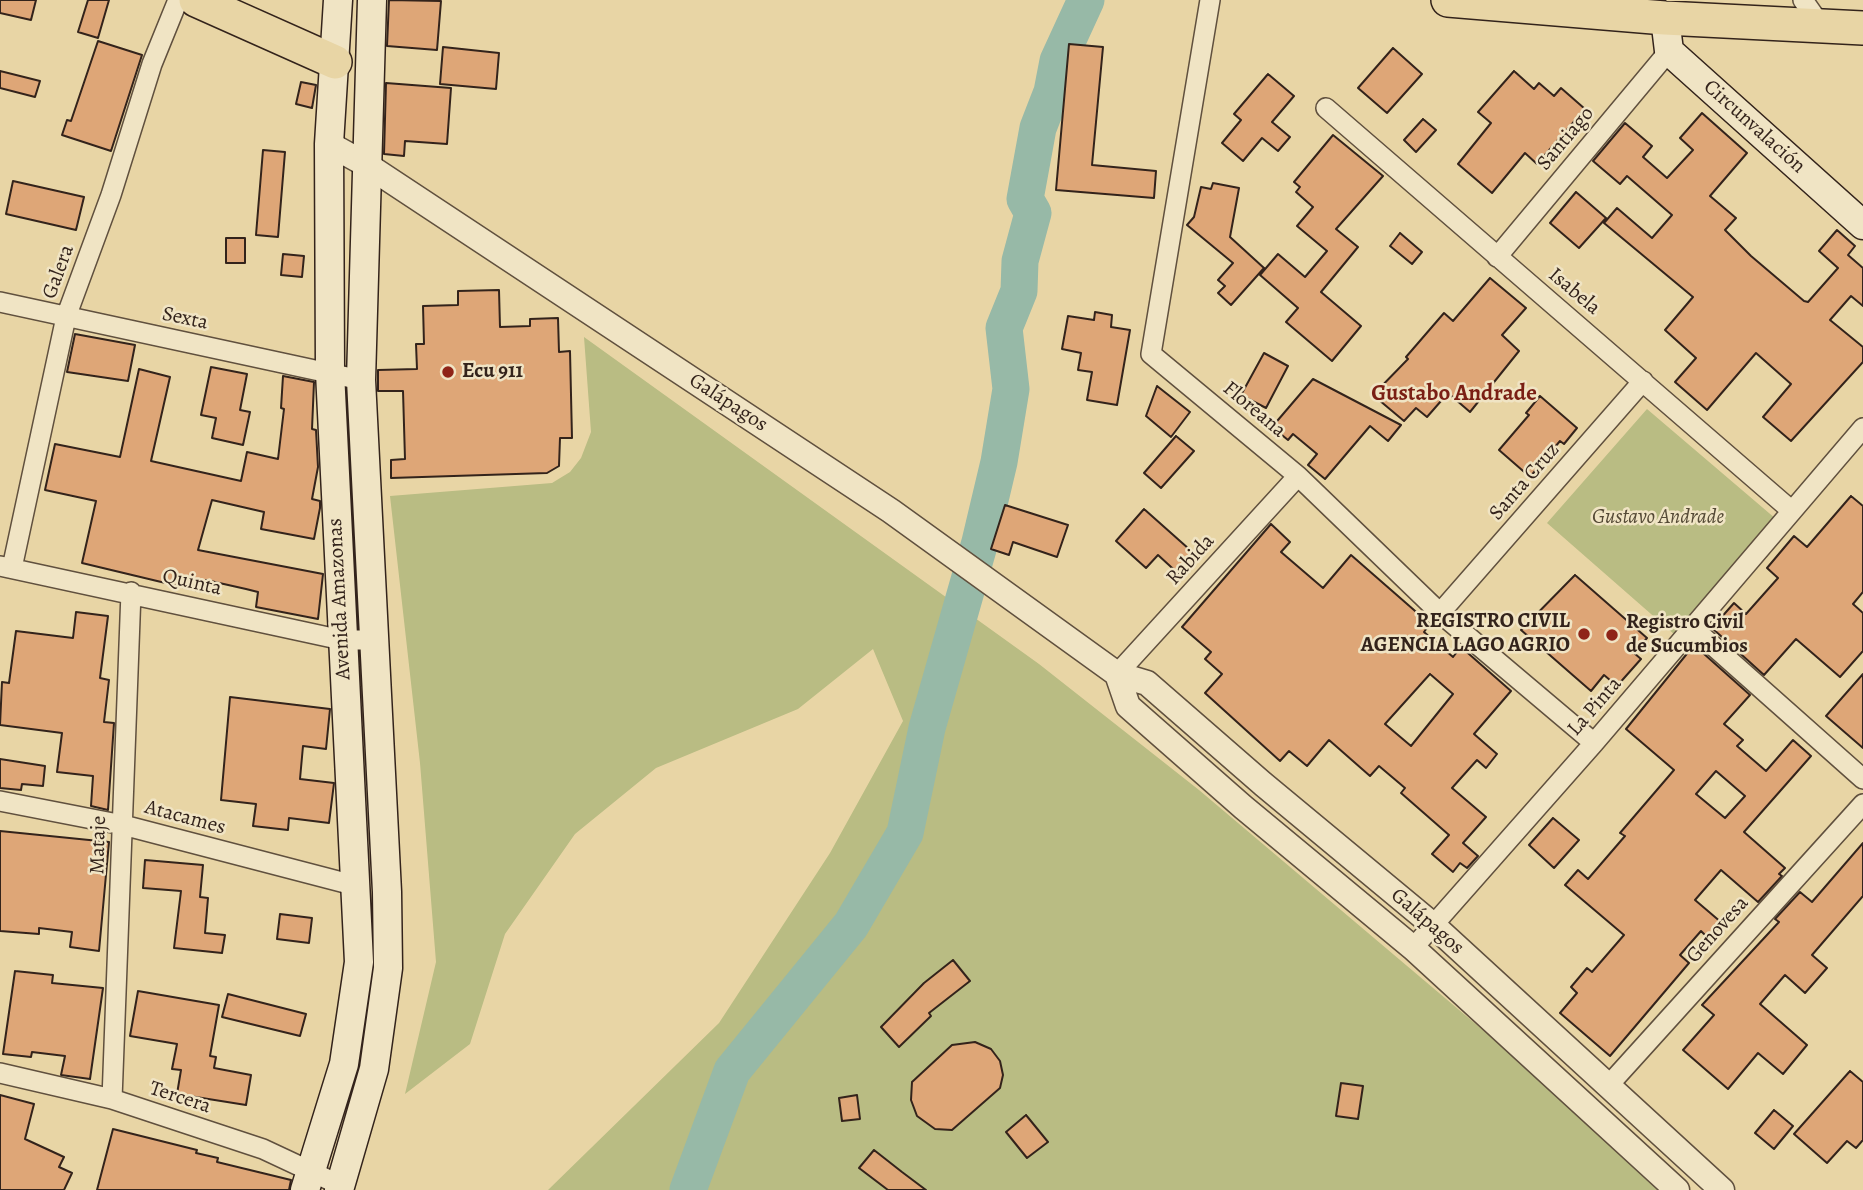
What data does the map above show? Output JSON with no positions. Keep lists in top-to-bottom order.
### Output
{
  "streets": {
    "main road": ["Circunvalación", "Avenida Amazonas"],
    "street": [
      "Santiago",
      "Galera",
      "Isabela",
      "Sexta",
      "Galápagos",
      "Floreana",
      "Santa Cruz",
      "Rabida",
      "Quinta",
      "La Pinta",
      "Atacames",
      "Mataje",
      "Genovesa",
      "Tercera"
    ]
  },
  "crossings": [
    ["Circunvalación", "Santiago"],
    ["Santiago", "Isabela"],
    ["Galera", "Sexta"],
    ["Galera", "Quinta"],
    ["Isabela", "Santa Cruz"],
    ["Isabela", "La Pinta"],
    ["Sexta", "Avenida Amazonas"],
    ["Galápagos", "Rabida"],
    ["Galápagos", "Avenida Amazonas"],
    ["Galápagos", "La Pinta"],
    ["Galápagos", "Genovesa"],
    ["Floreana", "Santa Cruz"],
    ["Floreana", "Rabida"],
    ["Floreana", "La Pinta"],
    ["Quinta", "Avenida Amazonas"],
    ["Quinta", "Mataje"],
    ["Avenida Amazonas", "Atacames"],
    ["Avenida Amazonas", "Tercera"],
    ["Atacames", "Mataje"],
    ["Mataje", "Tercera"]
  ],
  "districts": ["Gustabo Andrade"],
  "parks": ["Gustavo Andrade"],
  "places": ["Ecu 911", "REGISTRO CIVIL AGENCIA LAGO AGRIO", "Registro Civil de Sucumbios"]
}
